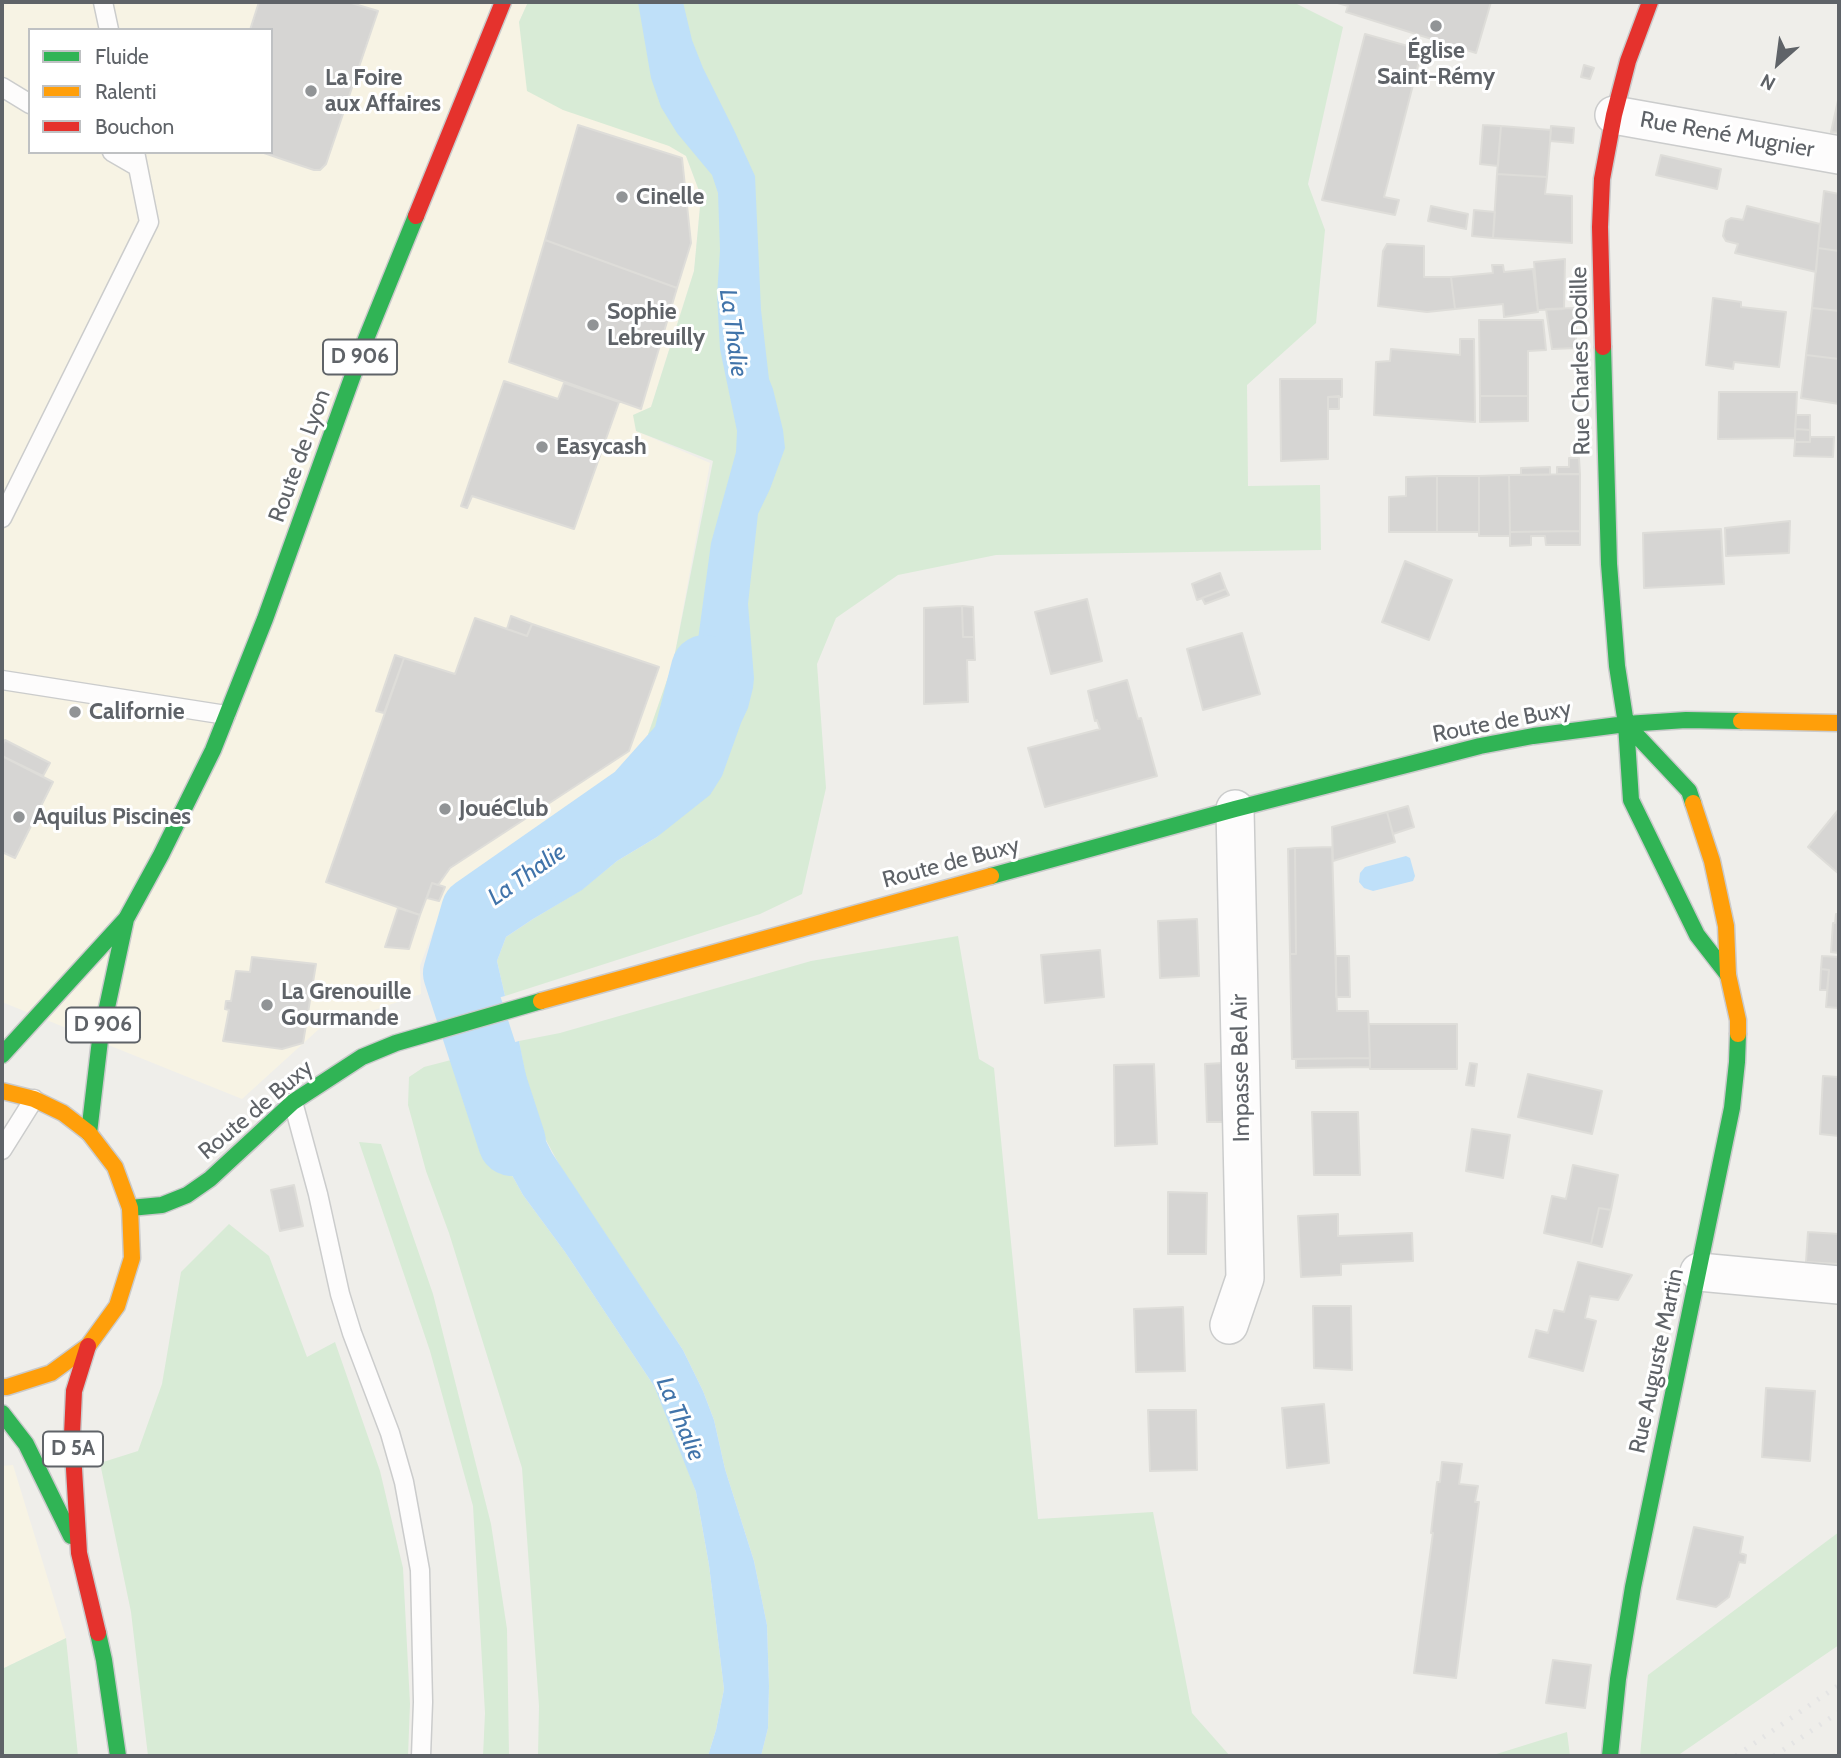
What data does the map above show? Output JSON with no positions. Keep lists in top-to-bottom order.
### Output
{
  "streets": {
    "main road": [
      "D 906",
      "Rue Charles Dodille",
      "Route de Lyon",
      "Route de Buxy",
      "Rue Auguste Martin",
      "D 5A"
    ],
    "street": ["Rue René Mugnier", "Impasse Bel Air"]
  },
  "crossings": [
    ["Rue René Mugnier", "Rue Charles Dodille"],
    ["Rue Charles Dodille", "Route de Buxy"],
    ["Rue Charles Dodille", "Rue Auguste Martin"],
    ["Route de Buxy", "Impasse Bel Air"],
    ["Route de Buxy", "Rue Auguste Martin"]
  ],
  "water": ["La Thalie"],
  "places": [
    "Église Saint-Rémy",
    "La Foire aux Affaires",
    "Cinelle",
    "Sophie Lebreuilly",
    "Easycash",
    "Californie",
    "JouéClub",
    "Aquilus Piscines",
    "La Grenouille Gourmande"
  ],
  "legend": ["Fluide", "Ralenti", "Bouchon"],
  "north": "bottom left"
}
